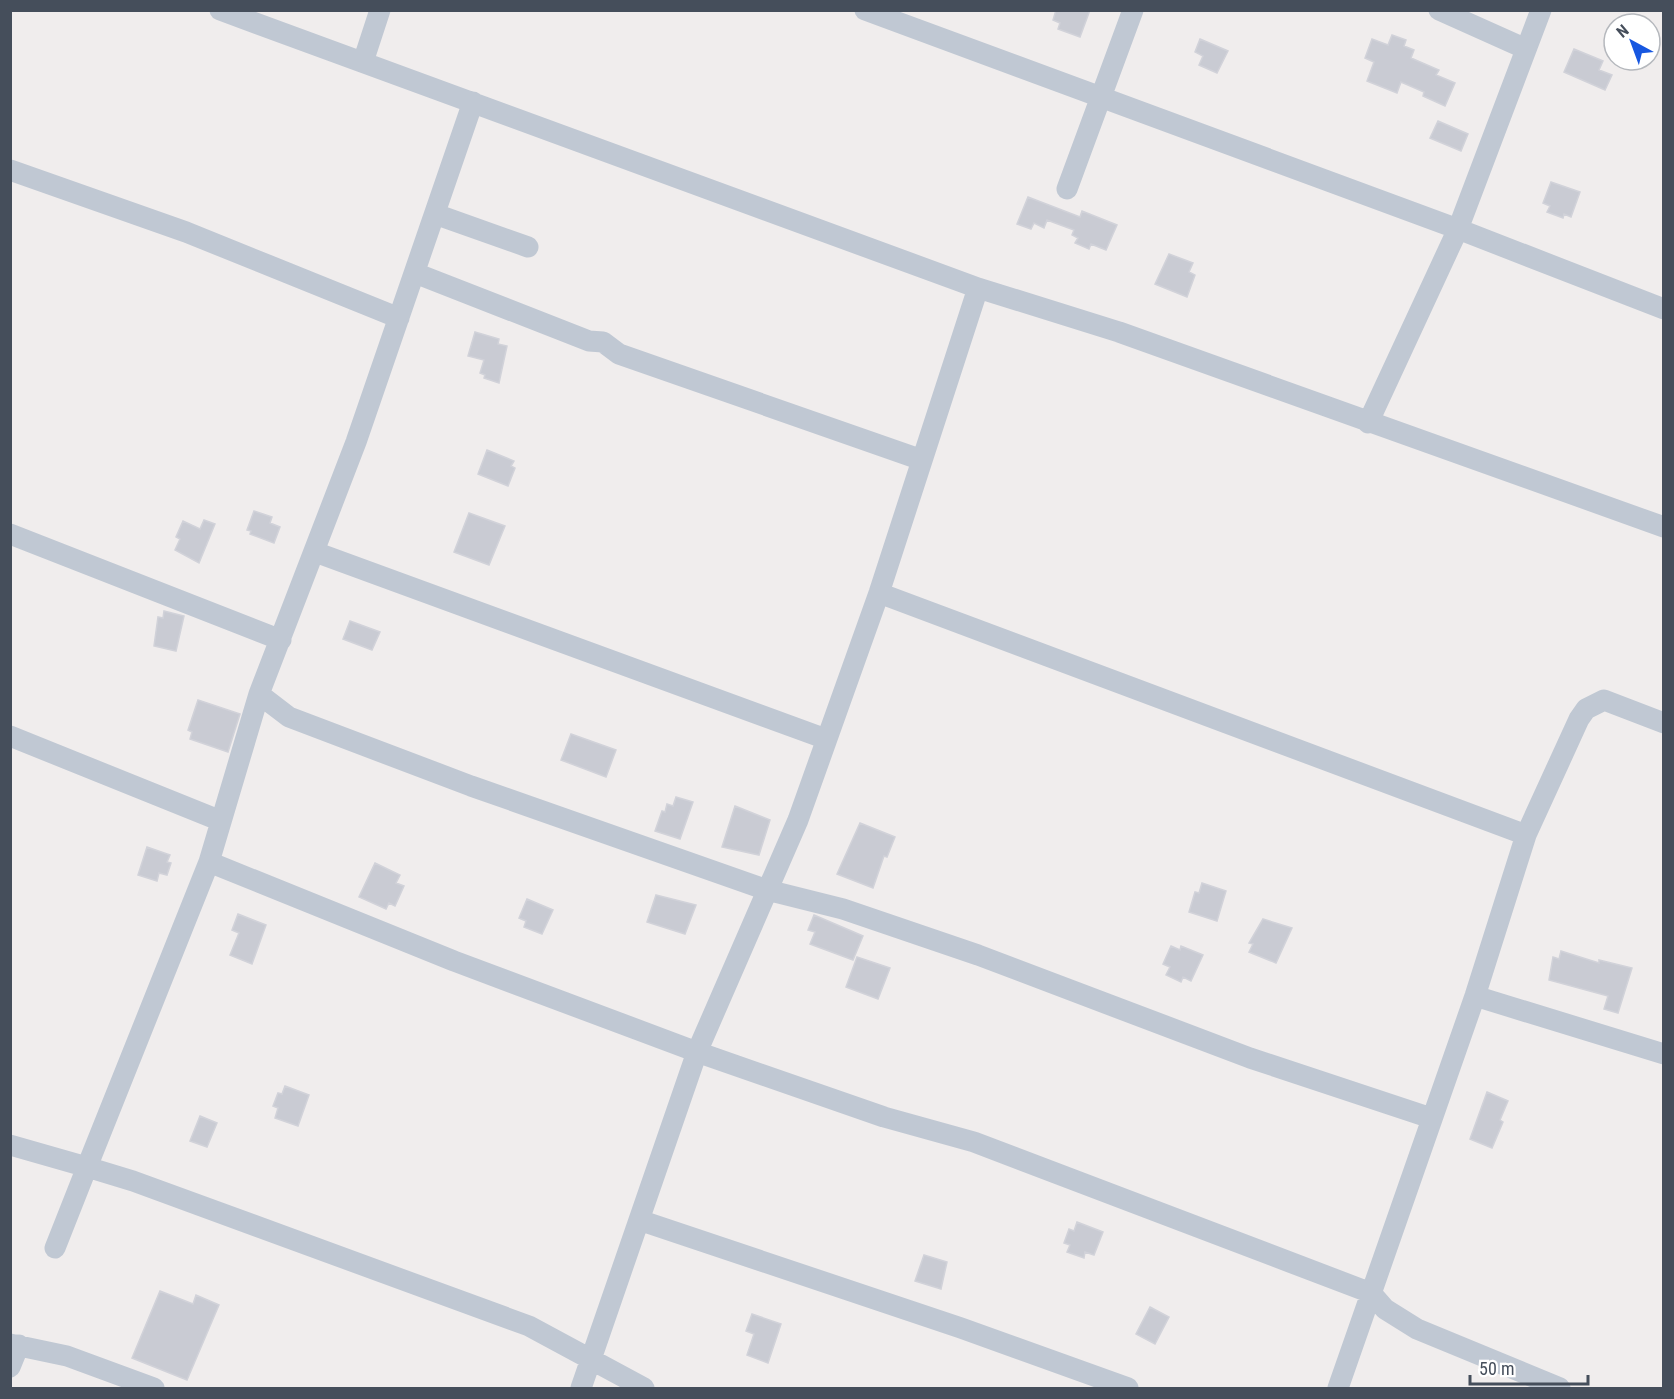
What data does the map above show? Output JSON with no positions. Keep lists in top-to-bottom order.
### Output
{
  "scale_bar": "50 m",
  "north": "top left"
}
